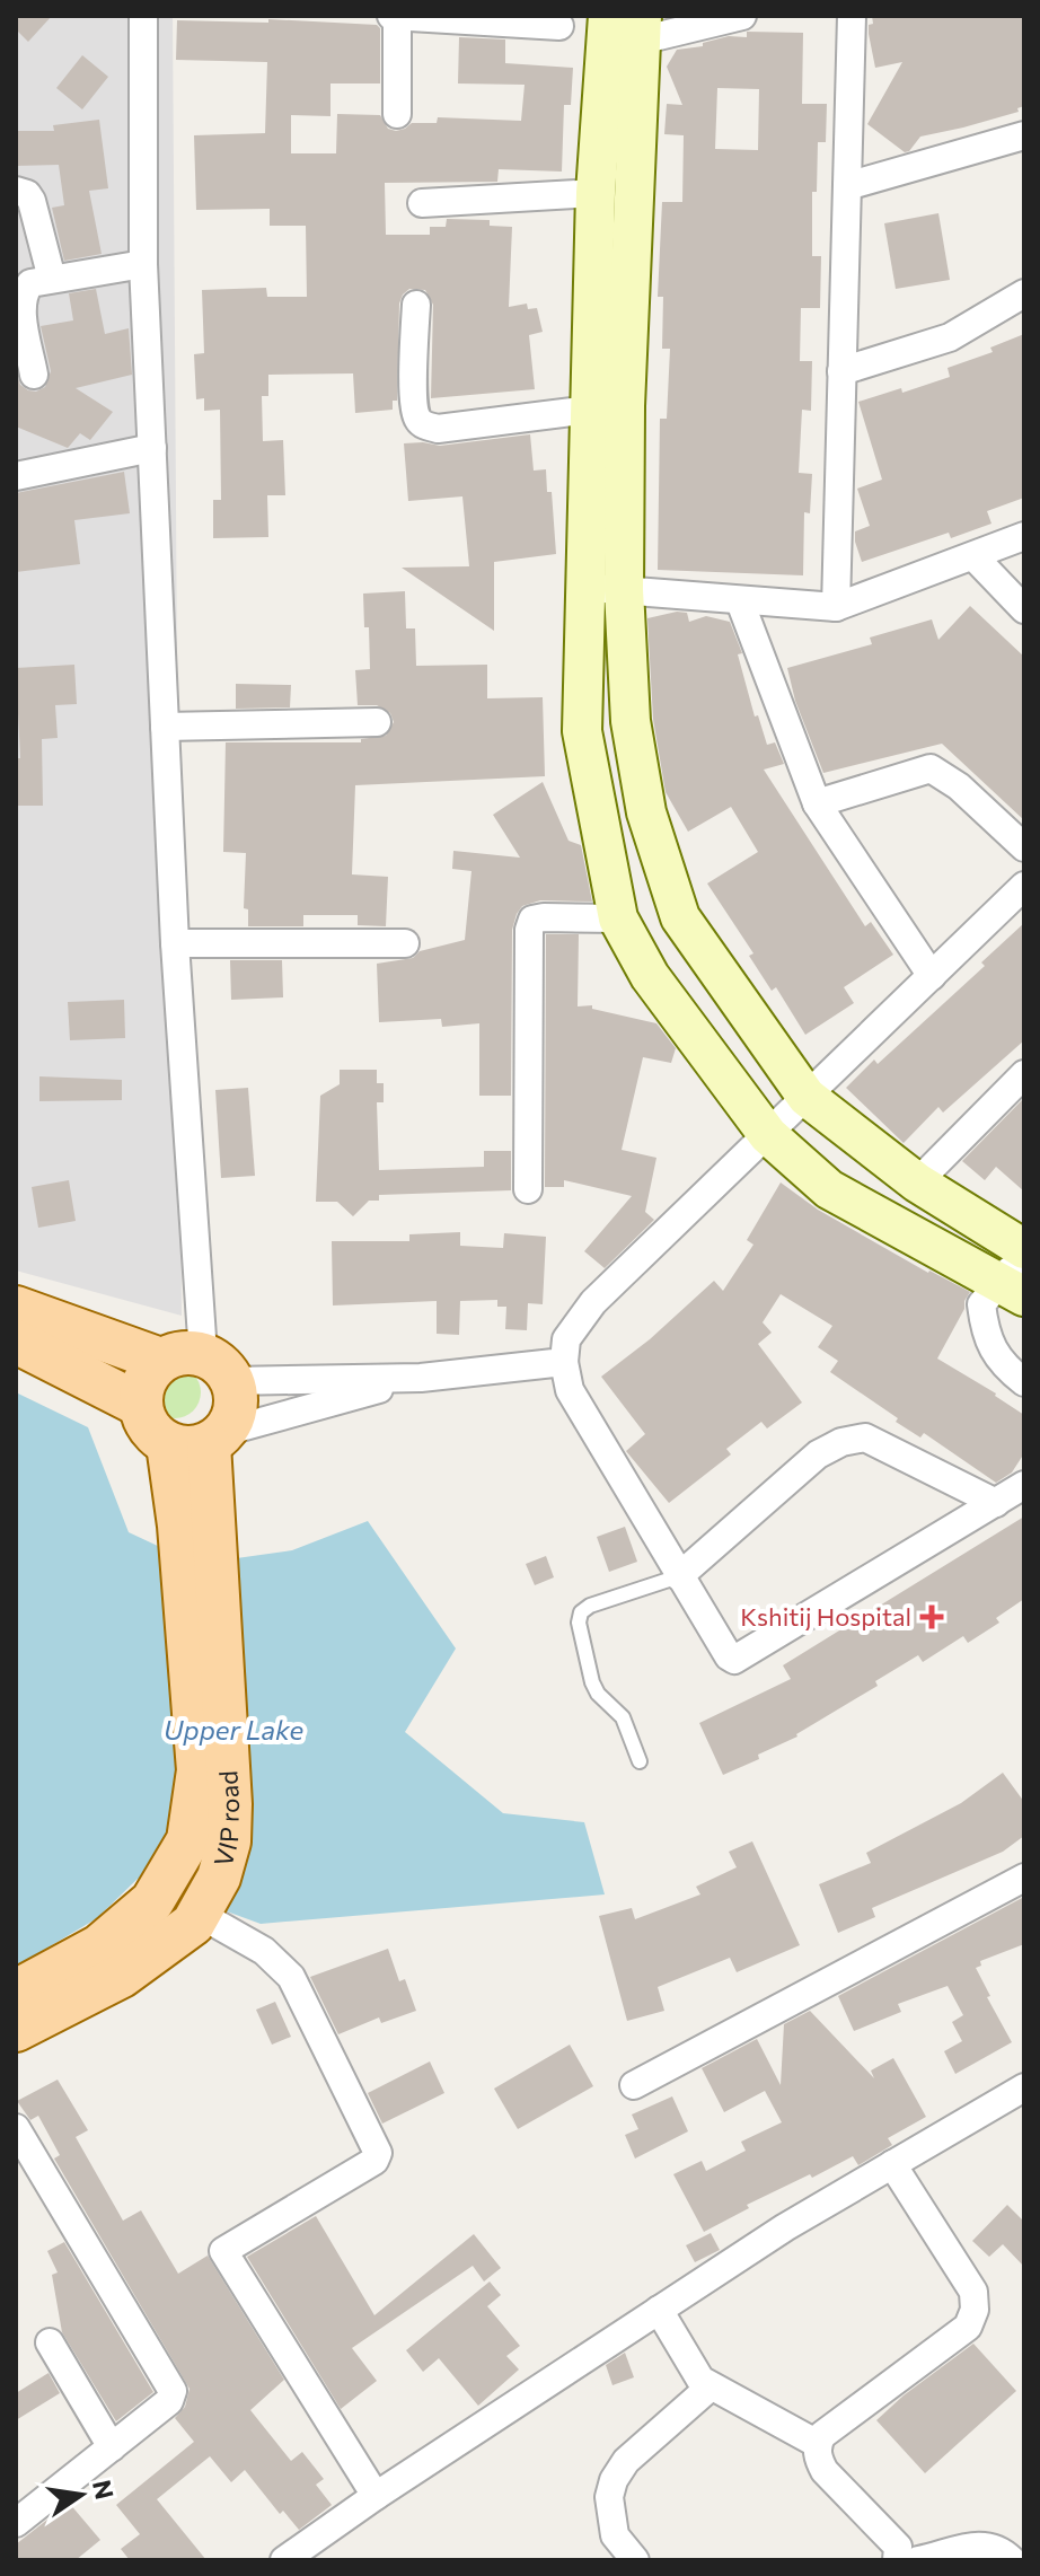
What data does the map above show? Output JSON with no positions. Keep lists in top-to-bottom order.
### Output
{
  "streets": {
    "main road": ["VIP road"]
  },
  "water": ["Upper Lake"],
  "places": {
    "health": ["Kshitij Hospital"]
  },
  "north": "right"
}
